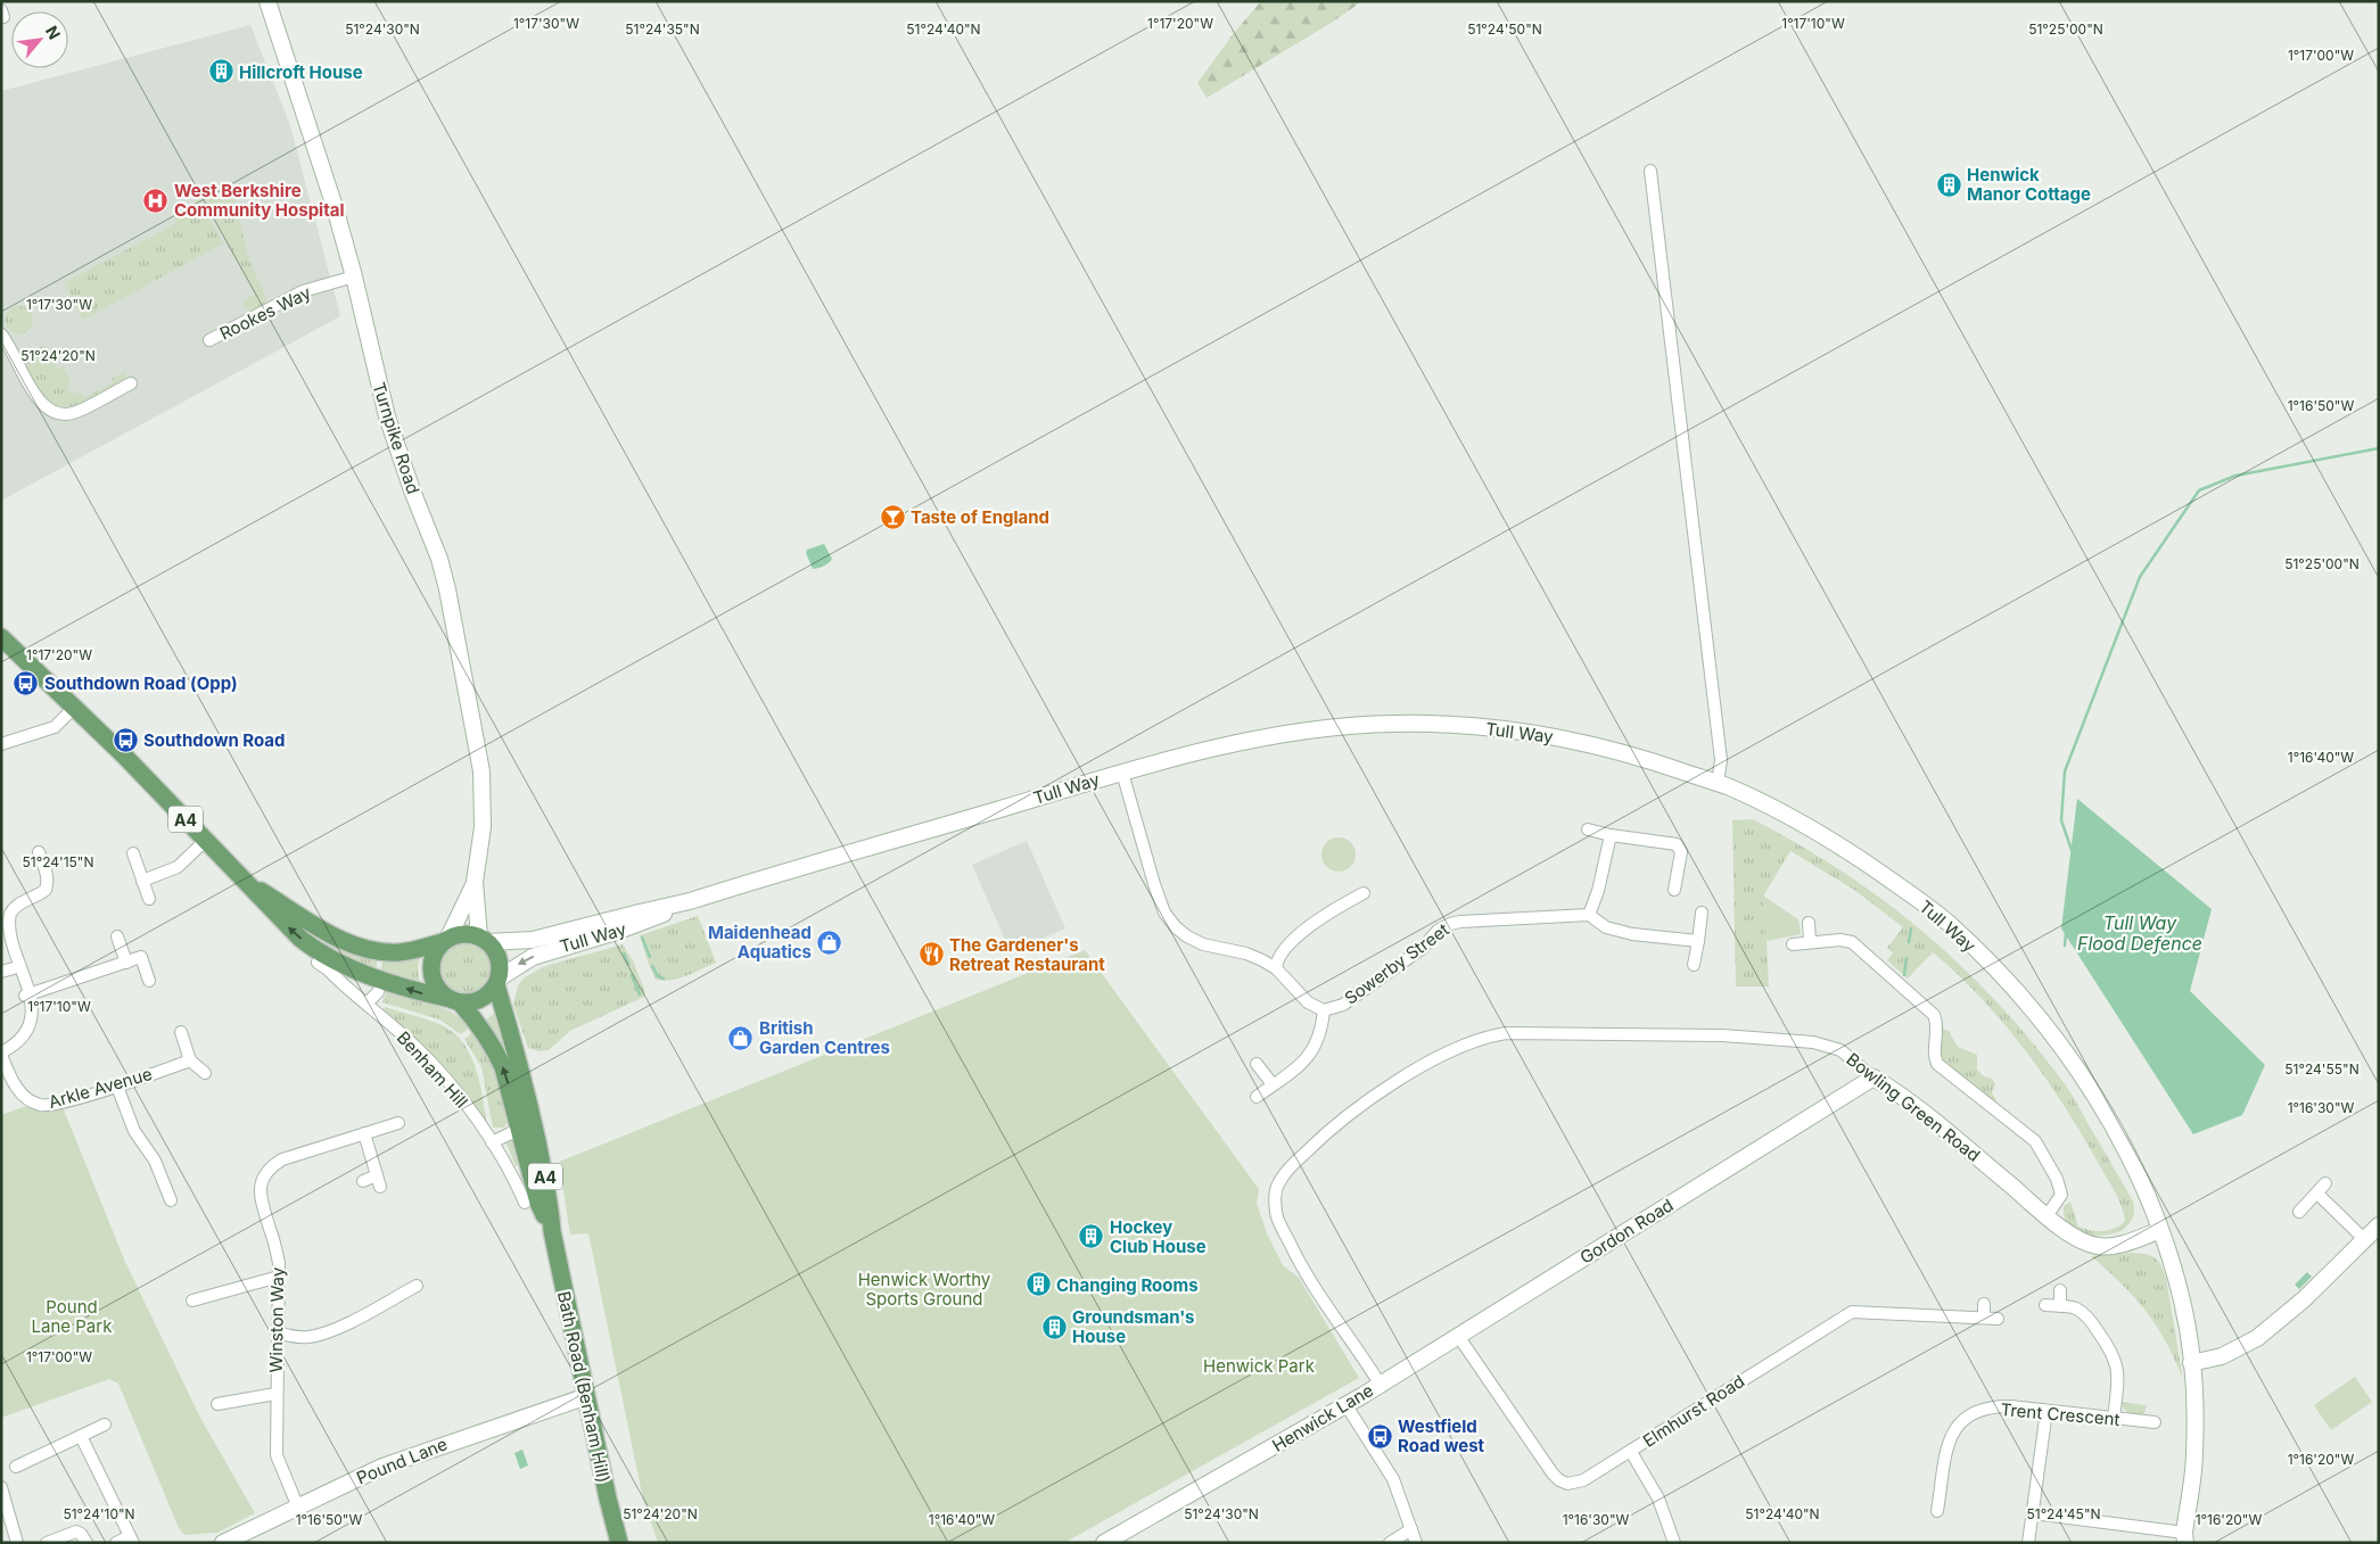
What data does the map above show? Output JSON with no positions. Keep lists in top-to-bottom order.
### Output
{
  "streets": {
    "main road": ["A4", "Bath Road (Benham Hill)"],
    "street": [
      "Rookes Way",
      "Turnpike Road",
      "Tull Way",
      "Sowerby Street",
      "Benham Hill",
      "Arkle Avenue",
      "Bowling Green Road",
      "Gordon Road",
      "Winston Way",
      "Elmhurst Road",
      "Trent Crescent",
      "Henwick Lane",
      "Pound Lane"
    ]
  },
  "crossings": [
    ["Rookes Way", "Turnpike Road"],
    ["Turnpike Road", "Tull Way"],
    ["Turnpike Road", "A4"],
    ["Turnpike Road", "Bath Road (Benham Hill)"],
    ["Tull Way", "A4"],
    ["Tull Way", "Sowerby Street"],
    ["Tull Way", "Bowling Green Road"],
    ["Tull Way", "Bath Road (Benham Hill)"],
    ["A4", "Bath Road (Benham Hill)"],
    ["Bowling Green Road", "Gordon Road"],
    ["Bowling Green Road", "Henwick Lane"],
    ["Gordon Road", "Elmhurst Road"],
    ["Gordon Road", "Henwick Lane"],
    ["Winston Way", "Pound Lane"],
    ["Bath Road (Benham Hill)", "Pound Lane"]
  ],
  "water": ["Tull Way Flood Defence"],
  "parks": ["Henwick Worthy Sports Ground", "Pound Lane Park", "Henwick Park"],
  "places": {
    "building": [
      "Hillcroft House",
      "Henwick Manor Cottage",
      "Hockey Club House",
      "Changing Rooms",
      "Groundsman's House"
    ],
    "hospital": ["West Berkshire Community Hospital"],
    "bar": ["Taste of England"],
    "bus stop": ["Southdown Road (Opp)", "Southdown Road", "Westfield Road west"],
    "shop": ["Maidenhead Aquatics", "British Garden Centres"],
    "restaurant": ["The Gardener's Retreat Restaurant"]
  },
  "north": "top right",
  "coordinates": [
    "1°17'30\"W",
    "1°17'20\"W",
    "1°17'10\"W",
    "51°24'30\"N",
    "51°24'35\"N",
    "51°24'40\"N",
    "51°24'50\"N",
    "51°25'00\"N",
    "1°17'00\"W",
    "51°24'20\"N",
    "1°16'50\"W",
    "1°16'40\"W",
    "51°24'15\"N",
    "51°24'55\"N",
    "1°16'30\"W",
    "1°16'20\"W",
    "51°24'10\"N",
    "51°24'45\"N"
  ]
}
